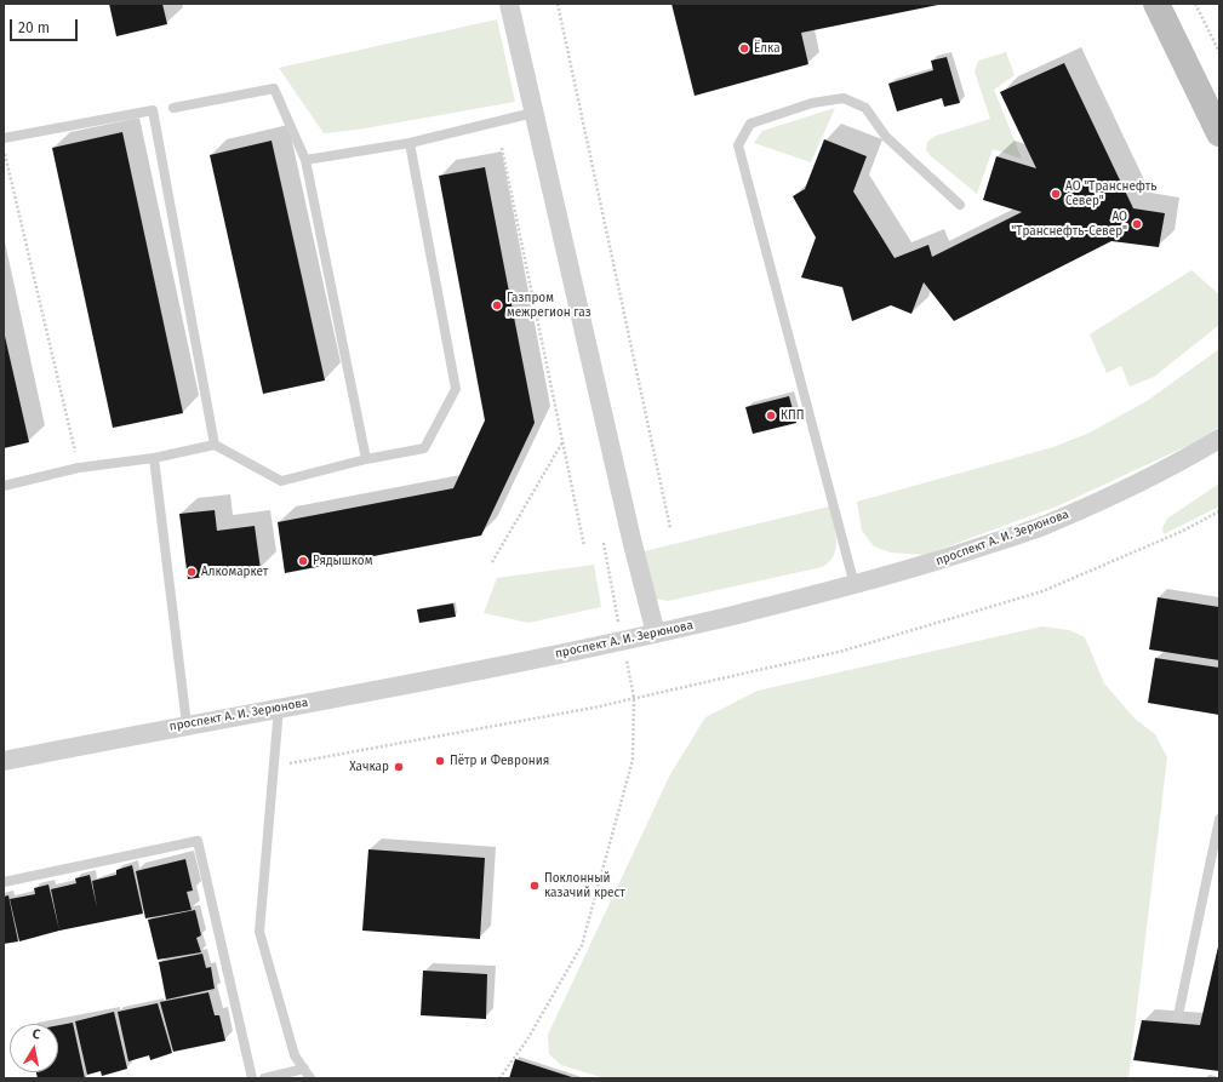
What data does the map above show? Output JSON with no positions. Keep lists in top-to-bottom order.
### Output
{
  "streets": {
    "street": ["проспект А. И. Зерюнова"]
  },
  "places": [
    "Ёлка",
    "АО \"Транснефть Север\"",
    "АО \"Транснефть-Север\"",
    "Газпром межрегион газ",
    "КПП",
    "Рядышком",
    "Алкомаркет",
    "Пётр и Феврония",
    "Хачкар",
    "Поклонный казачий крест"
  ],
  "scale_bar": "20 m",
  "north": "top"
}
